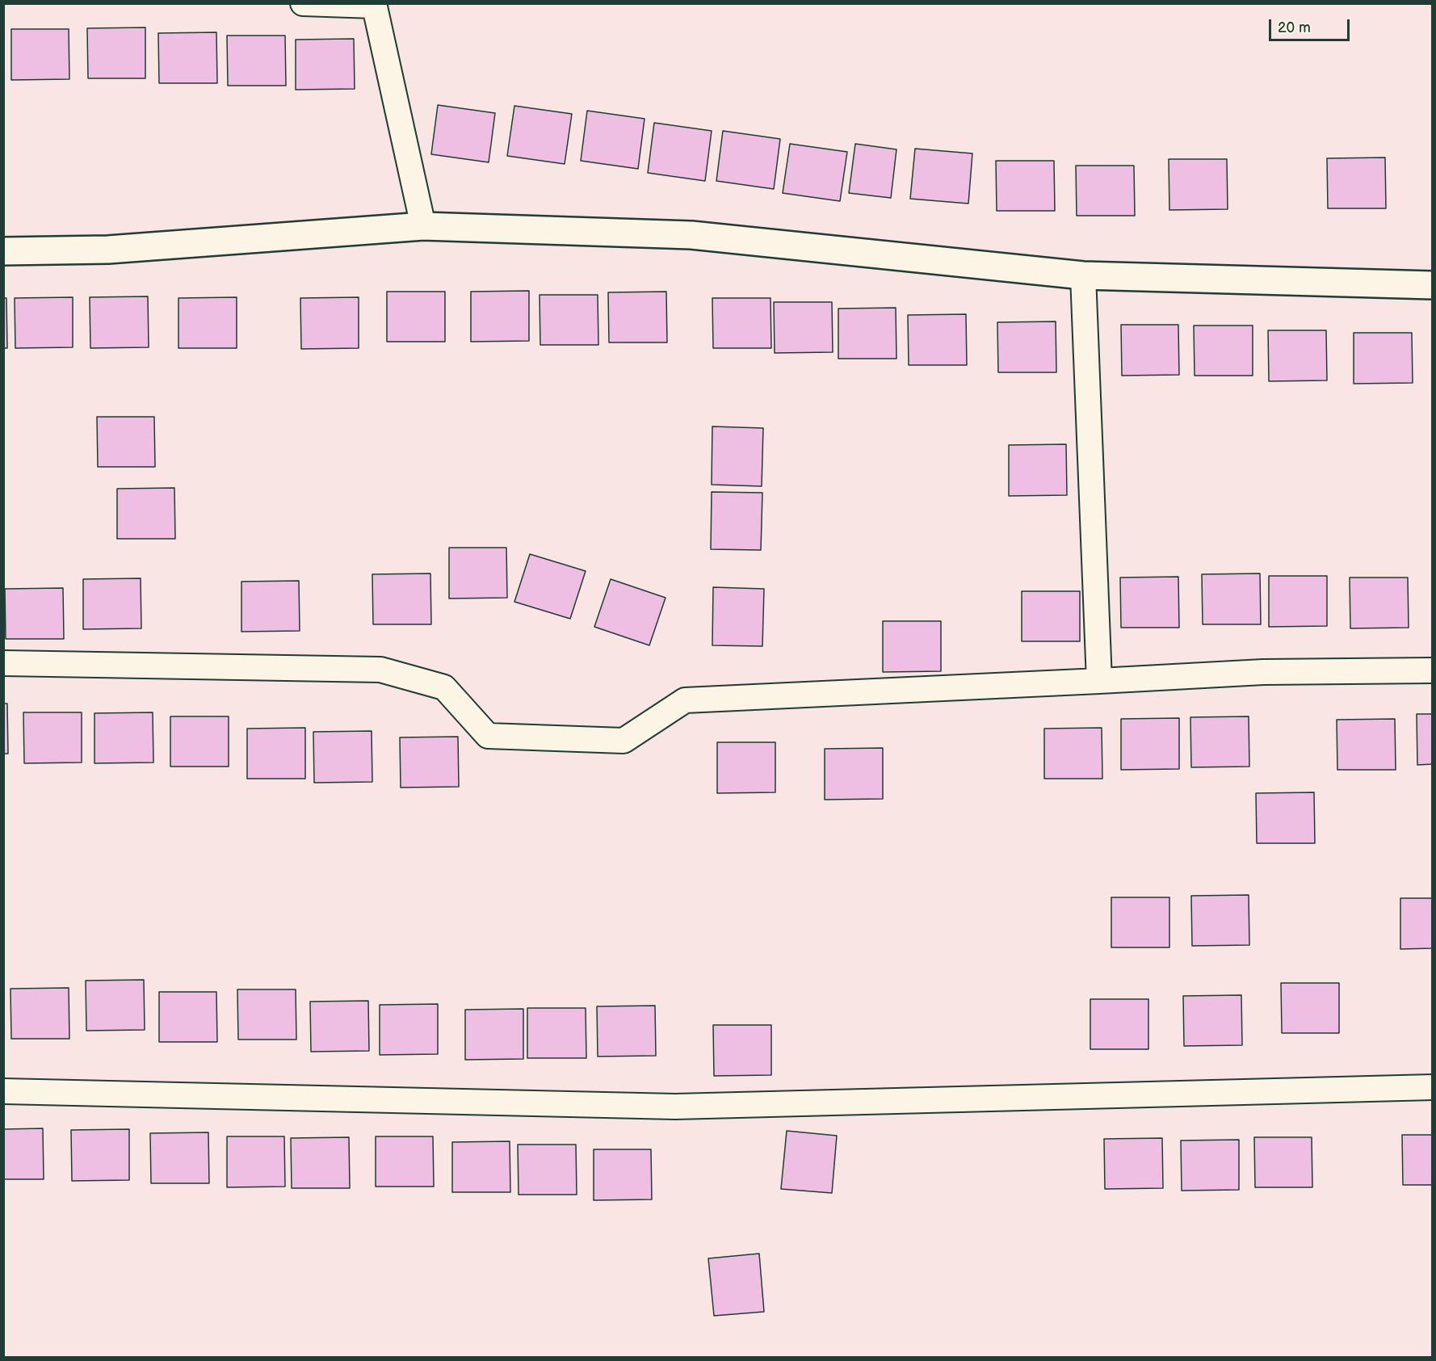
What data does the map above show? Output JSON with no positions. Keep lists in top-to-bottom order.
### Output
{
  "scale_bar": "20 m"
}
